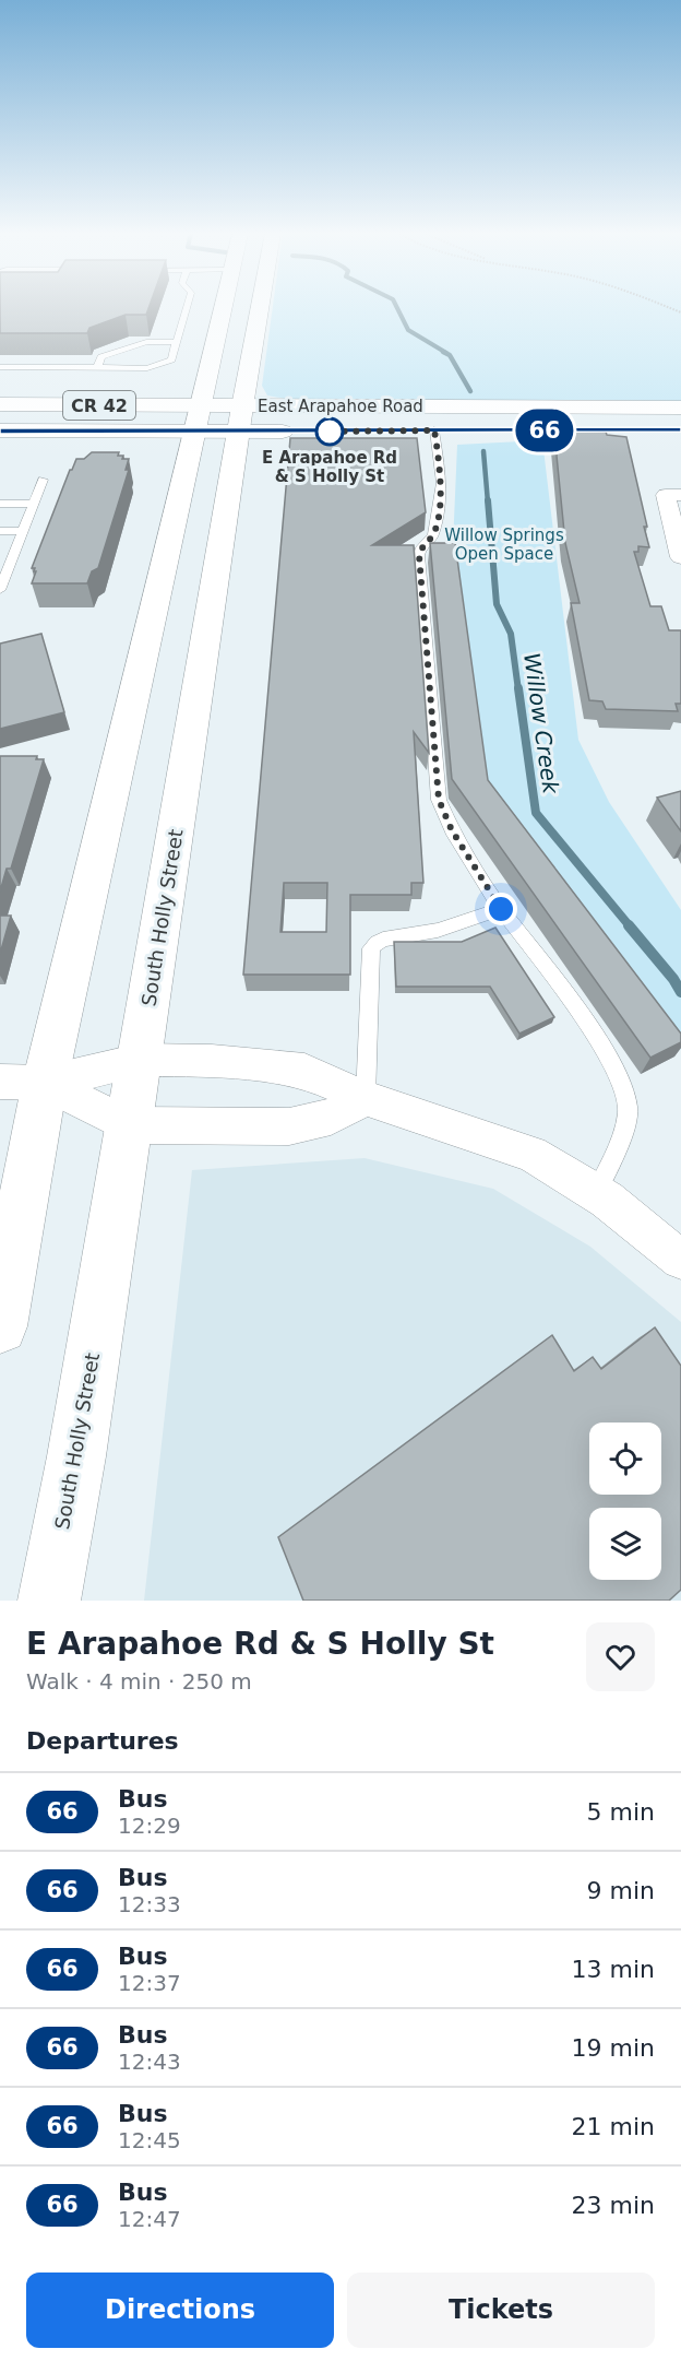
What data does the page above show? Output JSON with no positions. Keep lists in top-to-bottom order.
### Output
{
  "streets": {
    "main road": ["CR 42", "East Arapahoe Road", "South Holly Street"]
  },
  "crossings": [
    ["East Arapahoe Road", "South Holly Street"]
  ],
  "water": ["Willow Creek"],
  "parks": ["Willow Springs Open Space"],
  "places": ["E Arapahoe Rd & S Holly St"],
  "lines": ["bus line 66"],
  "page": {
    "on_map": "66",
    "heading": [
      ["E Arapahoe Rd & S Holly St", "Walk · 4 min · 250 m"],
      "Departures"
    ],
    "list": [
      {
        "mark": "66",
        "name": "Bus",
        "note": "12:29",
        "value": "5 min"
      },
      {
        "mark": "66",
        "name": "Bus",
        "note": "12:33",
        "value": "9 min"
      },
      {
        "mark": "66",
        "name": "Bus",
        "note": "12:37",
        "value": "13 min"
      },
      {
        "mark": "66",
        "name": "Bus",
        "note": "12:43",
        "value": "19 min"
      },
      {
        "mark": "66",
        "name": "Bus",
        "note": "12:45",
        "value": "21 min"
      },
      {
        "mark": "66",
        "name": "Bus",
        "note": "12:47",
        "value": "23 min"
      }
    ],
    "buttons": ["Directions", "Tickets"]
  }
}
